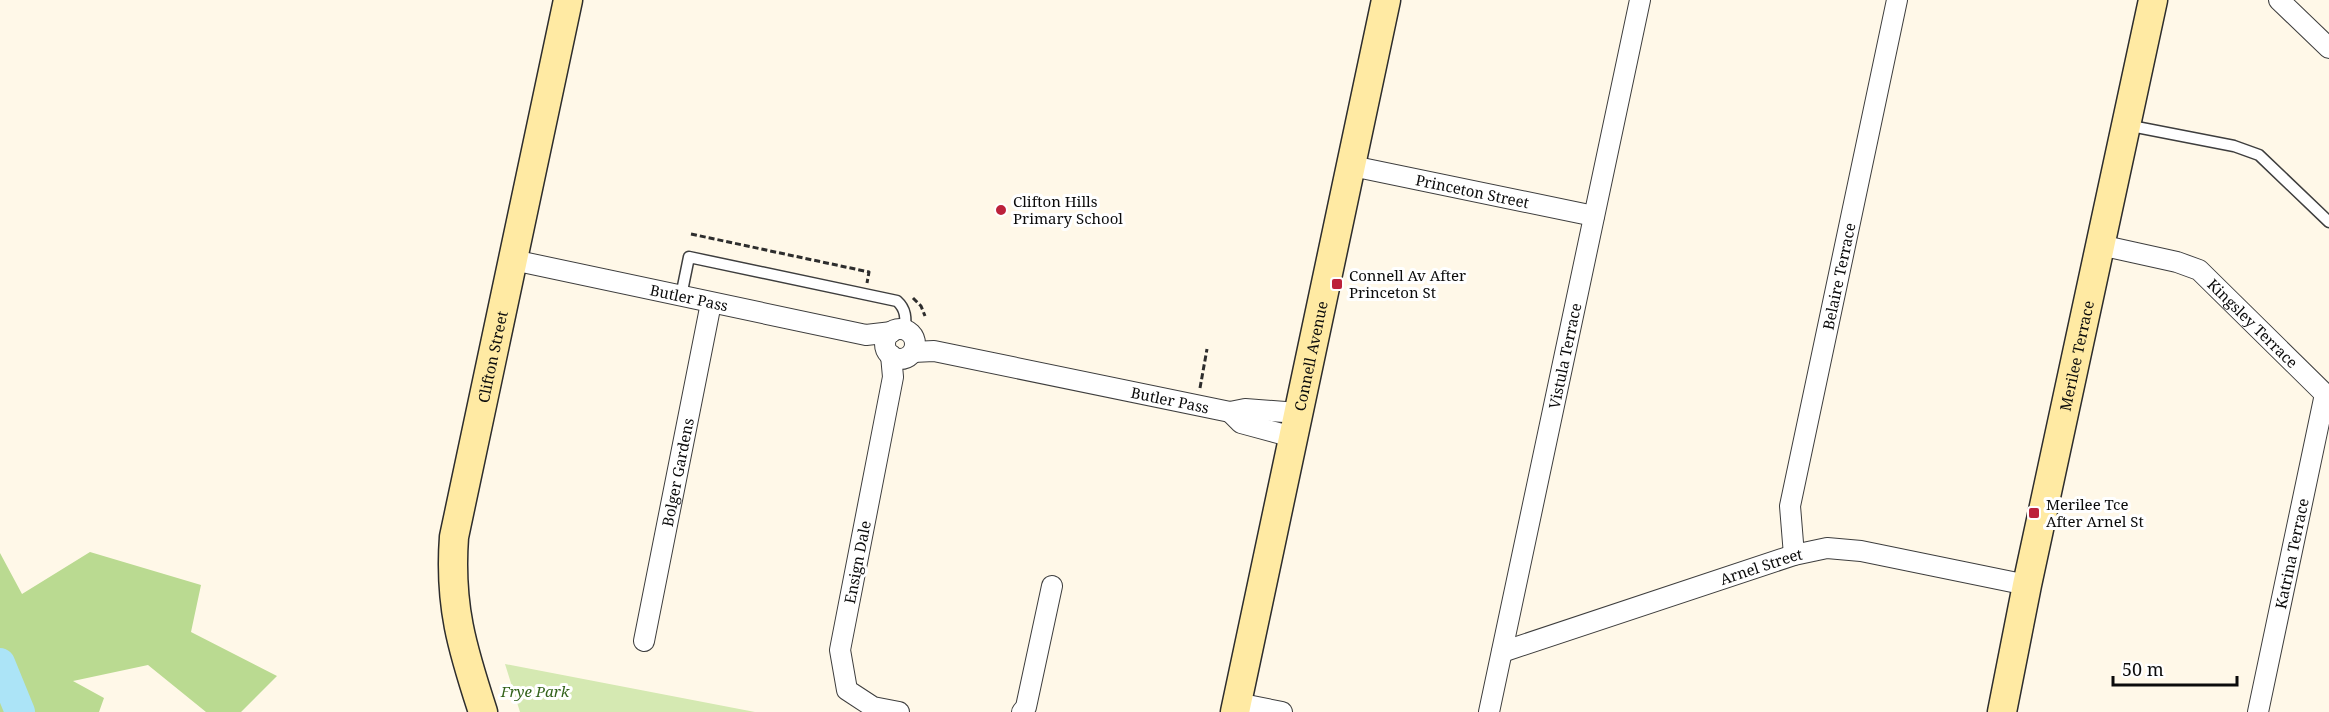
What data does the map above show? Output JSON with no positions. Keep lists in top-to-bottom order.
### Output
{
  "streets": {
    "street": [
      "Princeton Street",
      "Belaire Terrace",
      "Butler Pass",
      "Kingsley Terrace",
      "Clifton Street",
      "Connell Avenue",
      "Vistula Terrace",
      "Merilee Terrace",
      "Bolger Gardens",
      "Katrina Terrace",
      "Ensign Dale",
      "Arnel Street"
    ]
  },
  "crossings": [
    ["Princeton Street", "Connell Avenue"],
    ["Princeton Street", "Vistula Terrace"],
    ["Belaire Terrace", "Arnel Street"],
    ["Butler Pass", "Clifton Street"],
    ["Butler Pass", "Connell Avenue"],
    ["Butler Pass", "Bolger Gardens"],
    ["Butler Pass", "Ensign Dale"],
    ["Kingsley Terrace", "Merilee Terrace"],
    ["Kingsley Terrace", "Katrina Terrace"],
    ["Vistula Terrace", "Arnel Street"],
    ["Merilee Terrace", "Arnel Street"]
  ],
  "parks": ["Frye Park"],
  "places": {
    "other": ["Clifton Hills Primary School"],
    "transit": ["Connell Av After Princeton St", "Merilee Tce After Arnel St"]
  },
  "scale_bar": "50 m"
}
